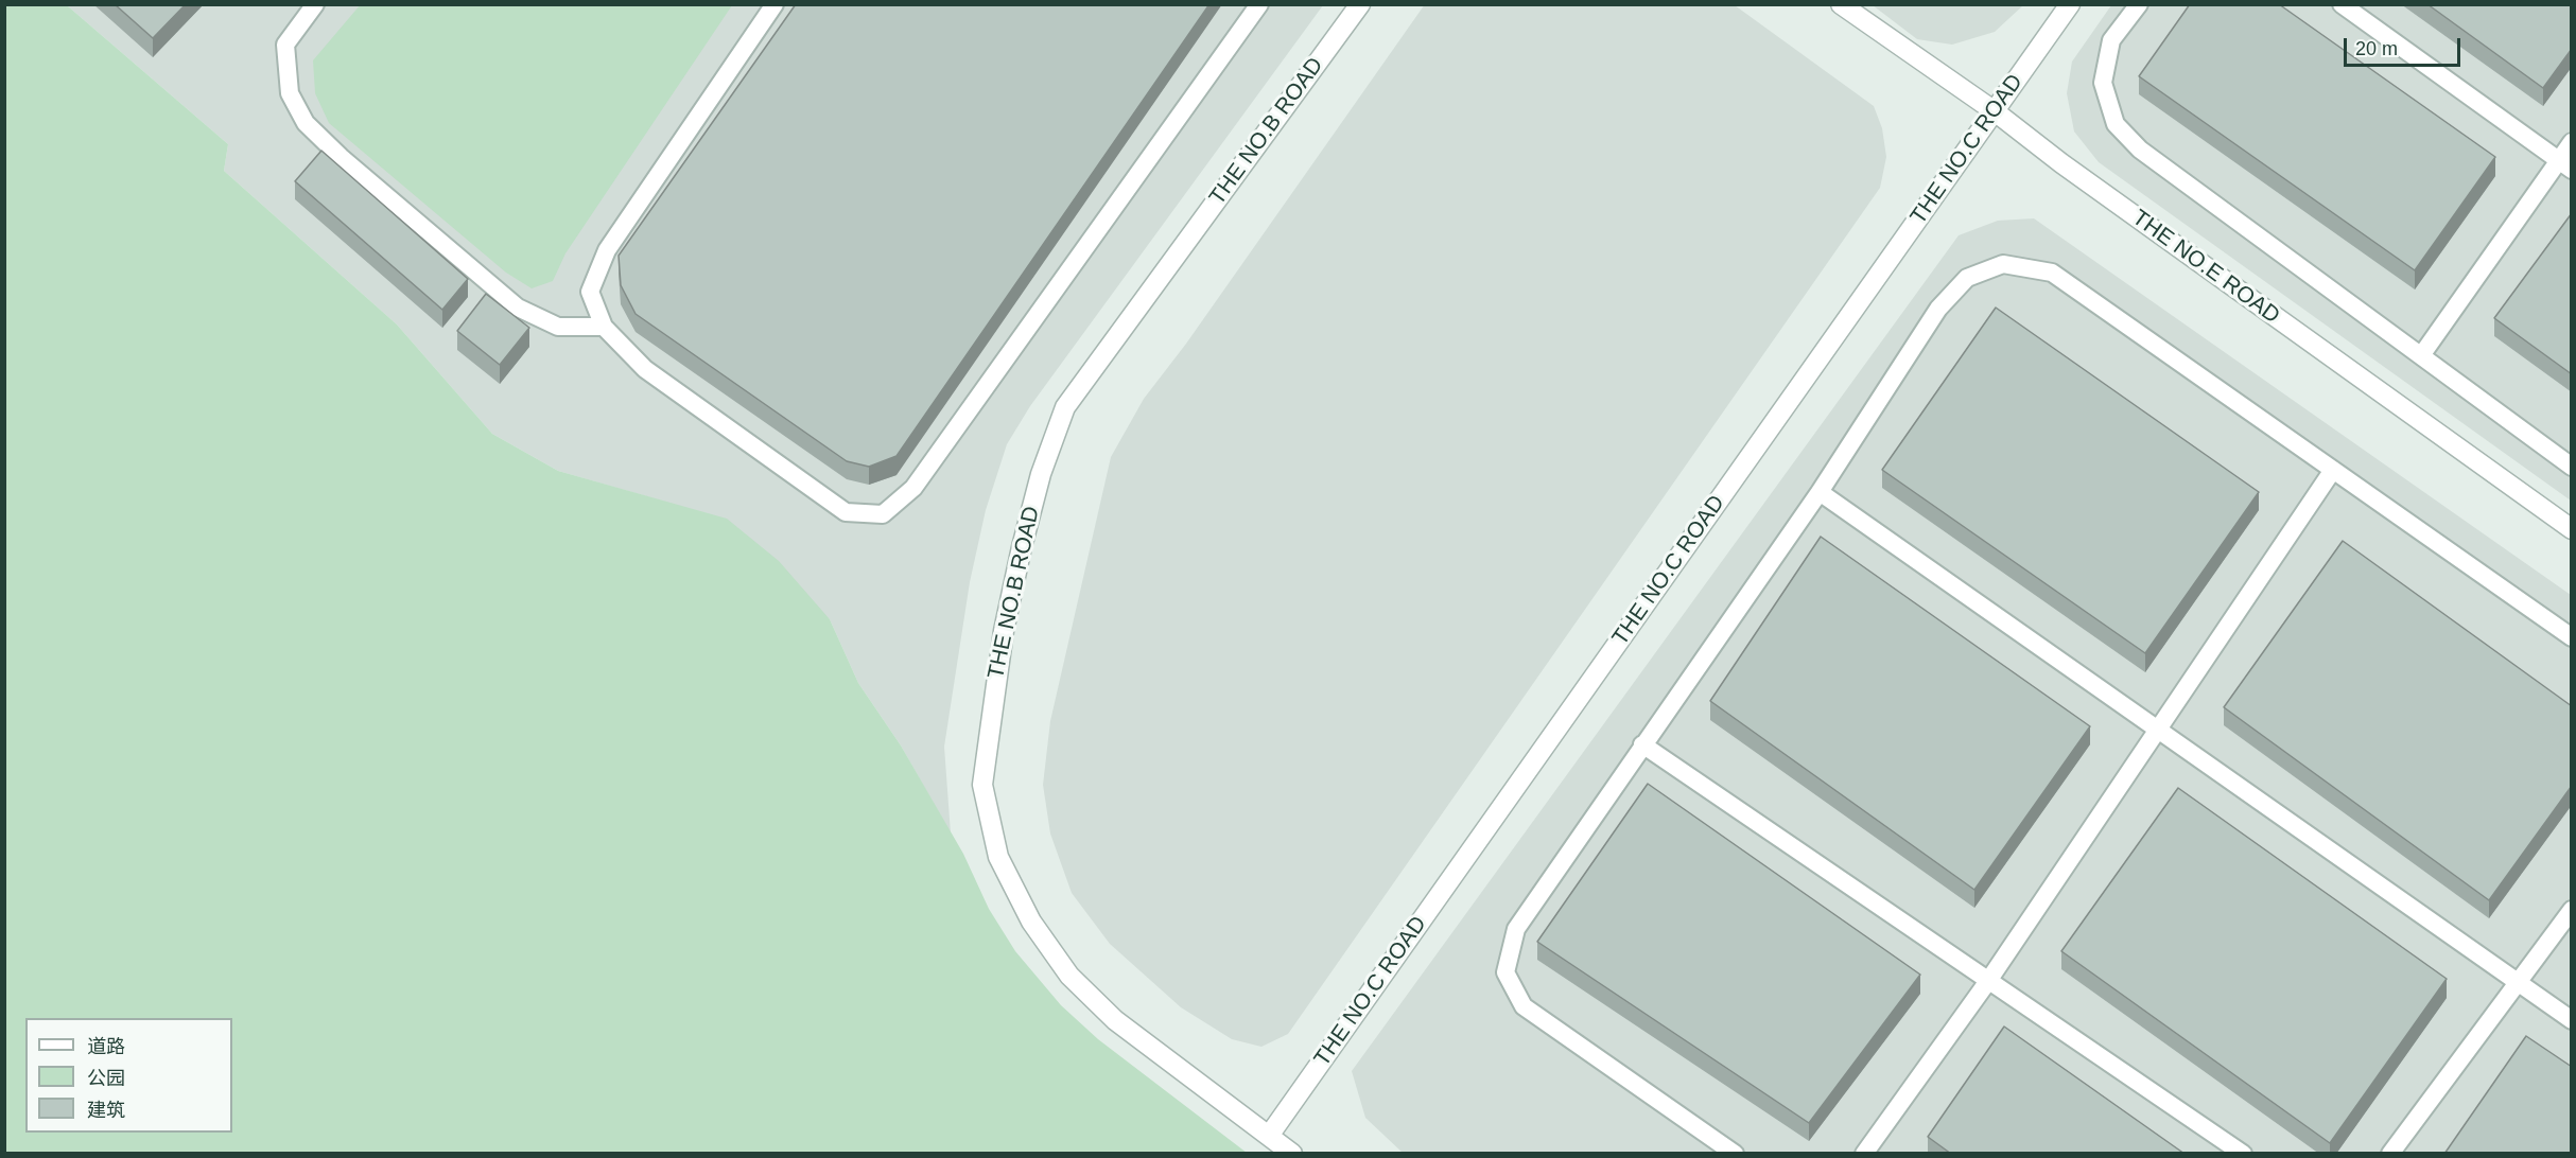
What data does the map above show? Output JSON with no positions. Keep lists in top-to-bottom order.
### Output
{
  "streets": {
    "street": ["THE NO.B ROAD", "THE NO.C ROAD", "THE NO.E ROAD"]
  },
  "crossings": [
    ["THE NO.B ROAD", "THE NO.C ROAD"],
    ["THE NO.C ROAD", "THE NO.E ROAD"]
  ],
  "legend": ["道路", "公园", "建筑"],
  "scale_bar": "20 m"
}
